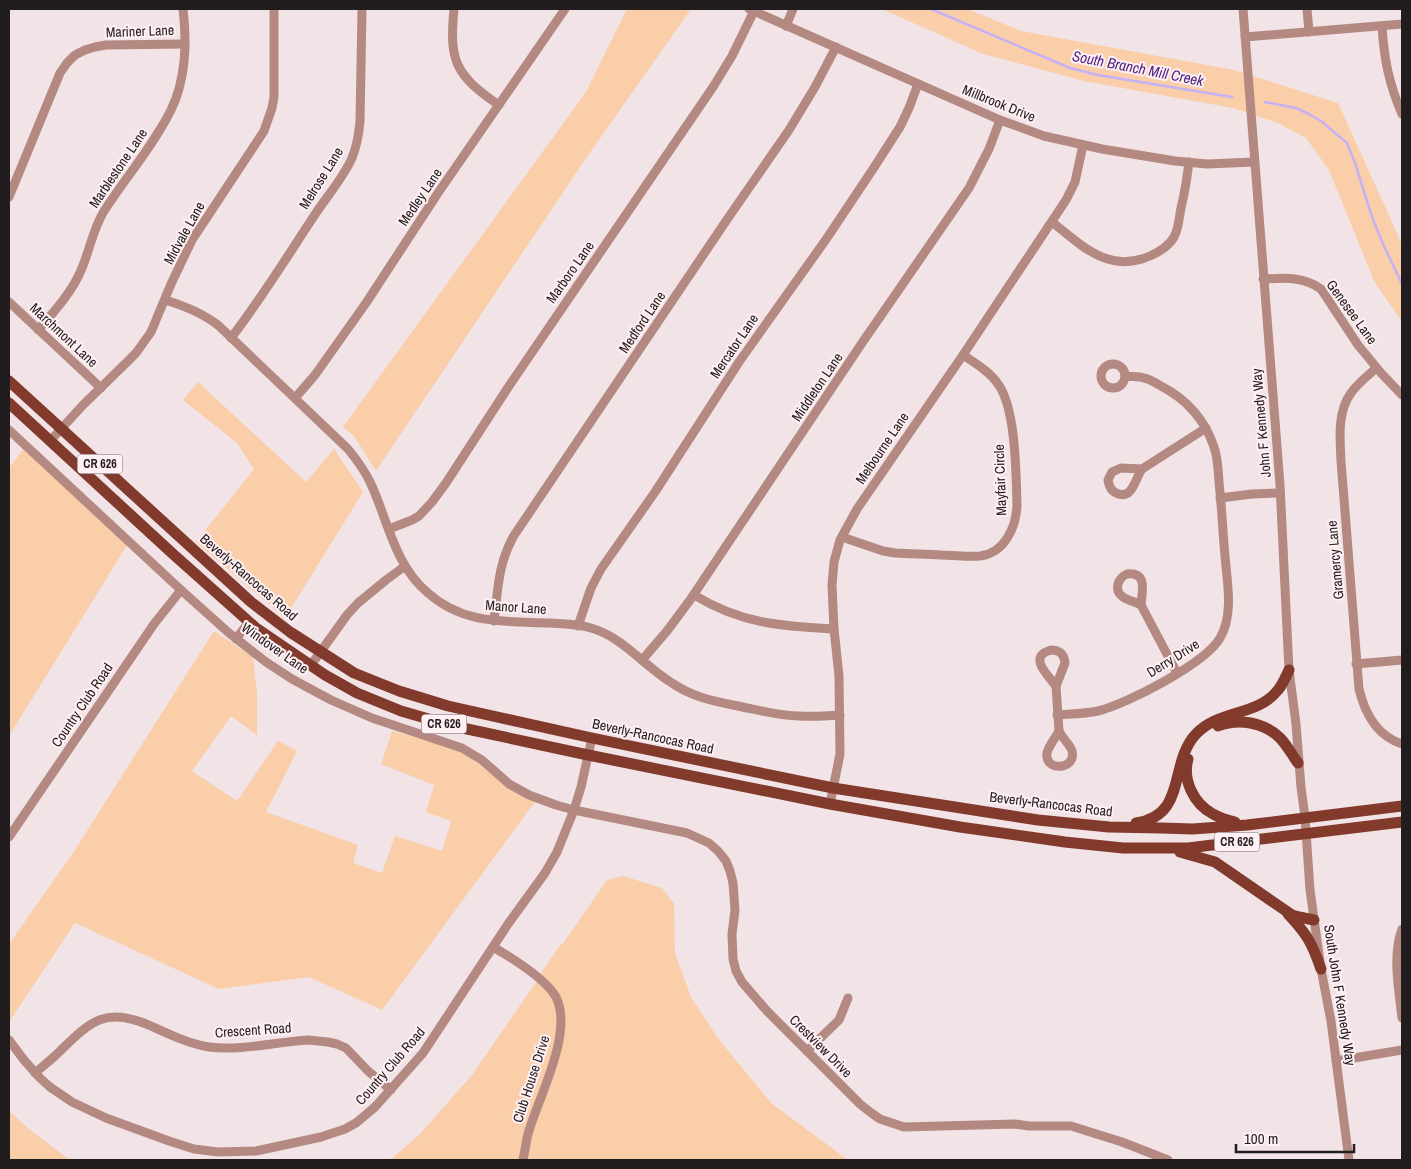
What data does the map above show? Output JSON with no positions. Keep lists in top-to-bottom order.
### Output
{
  "streets": {
    "main road": ["CR 626", "Beverly-Rancocas Road"],
    "street": [
      "Mariner Lane",
      "Millbrook Drive",
      "Marblestone Lane",
      "Melrose Lane",
      "Medley Lane",
      "Midvale Lane",
      "Marboro Lane",
      "Genesee Lane",
      "Medford Lane",
      "Marchmont Lane",
      "Mercator Lane",
      "Middleton Lane",
      "John F Kennedy Way",
      "Melbourne Lane",
      "Mayfair Circle",
      "Gramercy Lane",
      "Manor Lane",
      "Windover Lane",
      "Derry Drive",
      "Country Club Road",
      "South John F Kennedy Way",
      "Crescent Road",
      "Crestview Drive",
      "Club House Drive"
    ]
  },
  "crossings": [
    ["Mariner Lane", "Marblestone Lane"],
    ["Millbrook Drive", "Marboro Lane"],
    ["Millbrook Drive", "Medford Lane"],
    ["Millbrook Drive", "Mercator Lane"],
    ["Millbrook Drive", "Middleton Lane"],
    ["Millbrook Drive", "John F Kennedy Way"],
    ["Millbrook Drive", "Melbourne Lane"],
    ["Marblestone Lane", "Marchmont Lane"],
    ["Melrose Lane", "Manor Lane"],
    ["Medley Lane", "Manor Lane"],
    ["Midvale Lane", "Marchmont Lane"],
    ["Midvale Lane", "CR 626"],
    ["Midvale Lane", "Beverly-Rancocas Road"],
    ["Midvale Lane", "Manor Lane"],
    ["Marboro Lane", "Manor Lane"],
    ["Genesee Lane", "John F Kennedy Way"],
    ["Genesee Lane", "Gramercy Lane"],
    ["Medford Lane", "Manor Lane"],
    ["Mercator Lane", "Manor Lane"],
    ["Middleton Lane", "Manor Lane"],
    ["John F Kennedy Way", "CR 626"],
    ["John F Kennedy Way", "Beverly-Rancocas Road"],
    ["John F Kennedy Way", "South John F Kennedy Way"],
    ["Melbourne Lane", "CR 626"],
    ["Melbourne Lane", "Mayfair Circle"],
    ["Melbourne Lane", "Beverly-Rancocas Road"],
    ["Melbourne Lane", "Manor Lane"],
    ["CR 626", "Country Club Road"],
    ["CR 626", "South John F Kennedy Way"],
    ["Beverly-Rancocas Road", "Country Club Road"],
    ["Windover Lane", "Country Club Road"],
    ["Windover Lane", "Crestview Drive"],
    ["Country Club Road", "Crescent Road"],
    ["Country Club Road", "Crestview Drive"],
    ["Country Club Road", "Club House Drive"]
  ],
  "water": ["South Branch Mill Creek"],
  "scale_bar": "100 m"
}
